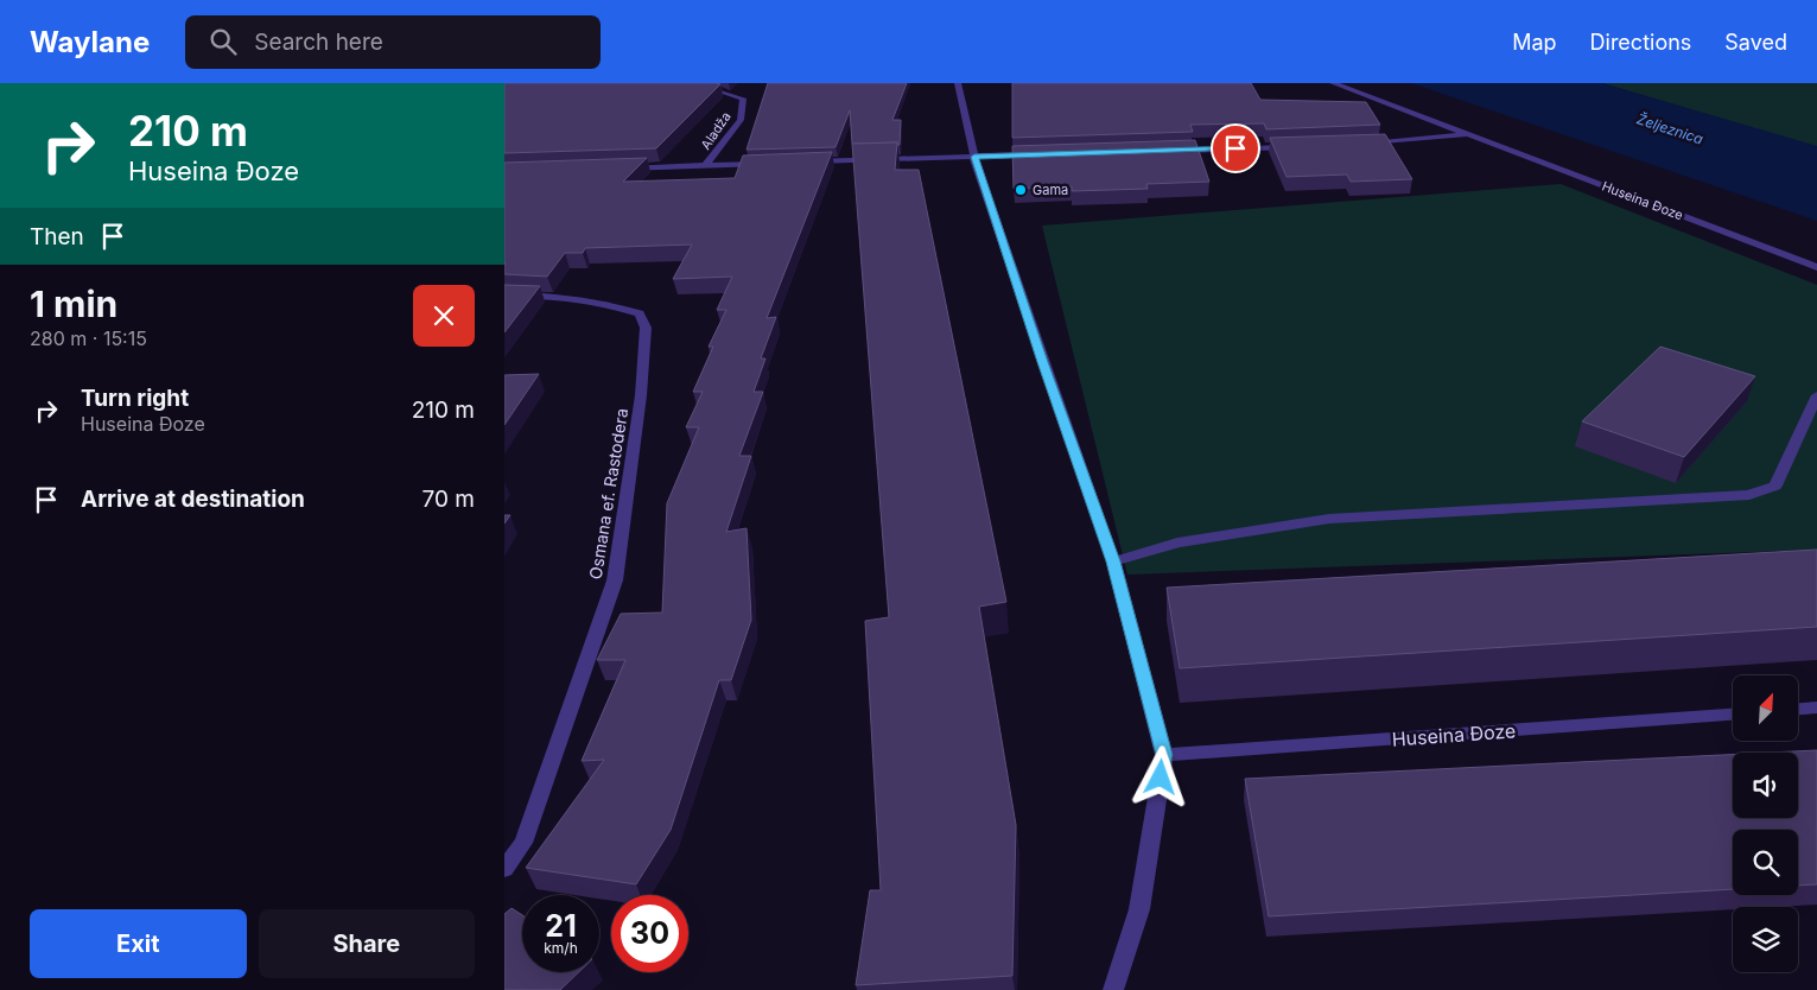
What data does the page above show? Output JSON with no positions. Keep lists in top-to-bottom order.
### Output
{
  "streets": {
    "street": ["Aladža", "Huseina Đoze", "Osmana ef. Rastodera"]
  },
  "water": ["Željeznica"],
  "places": ["Gama"],
  "north": "top right",
  "page": {
    "header": "Waylane",
    "search": "Search here",
    "nav": ["Map", "Directions", "Saved"],
    "turn": ["210 m", "Huseina Đoze"],
    "then": "Then",
    "heading": ["1 min", "280 m · 15:15"],
    "list": [
      {
        "name": "Turn right",
        "note": "Huseina Đoze",
        "value": "210 m"
      },
      {
        "name": "Arrive at destination",
        "value": "70 m"
      }
    ],
    "speed": "21 km/h",
    "limit": "30",
    "buttons": ["Exit", "Share"]
  }
}
